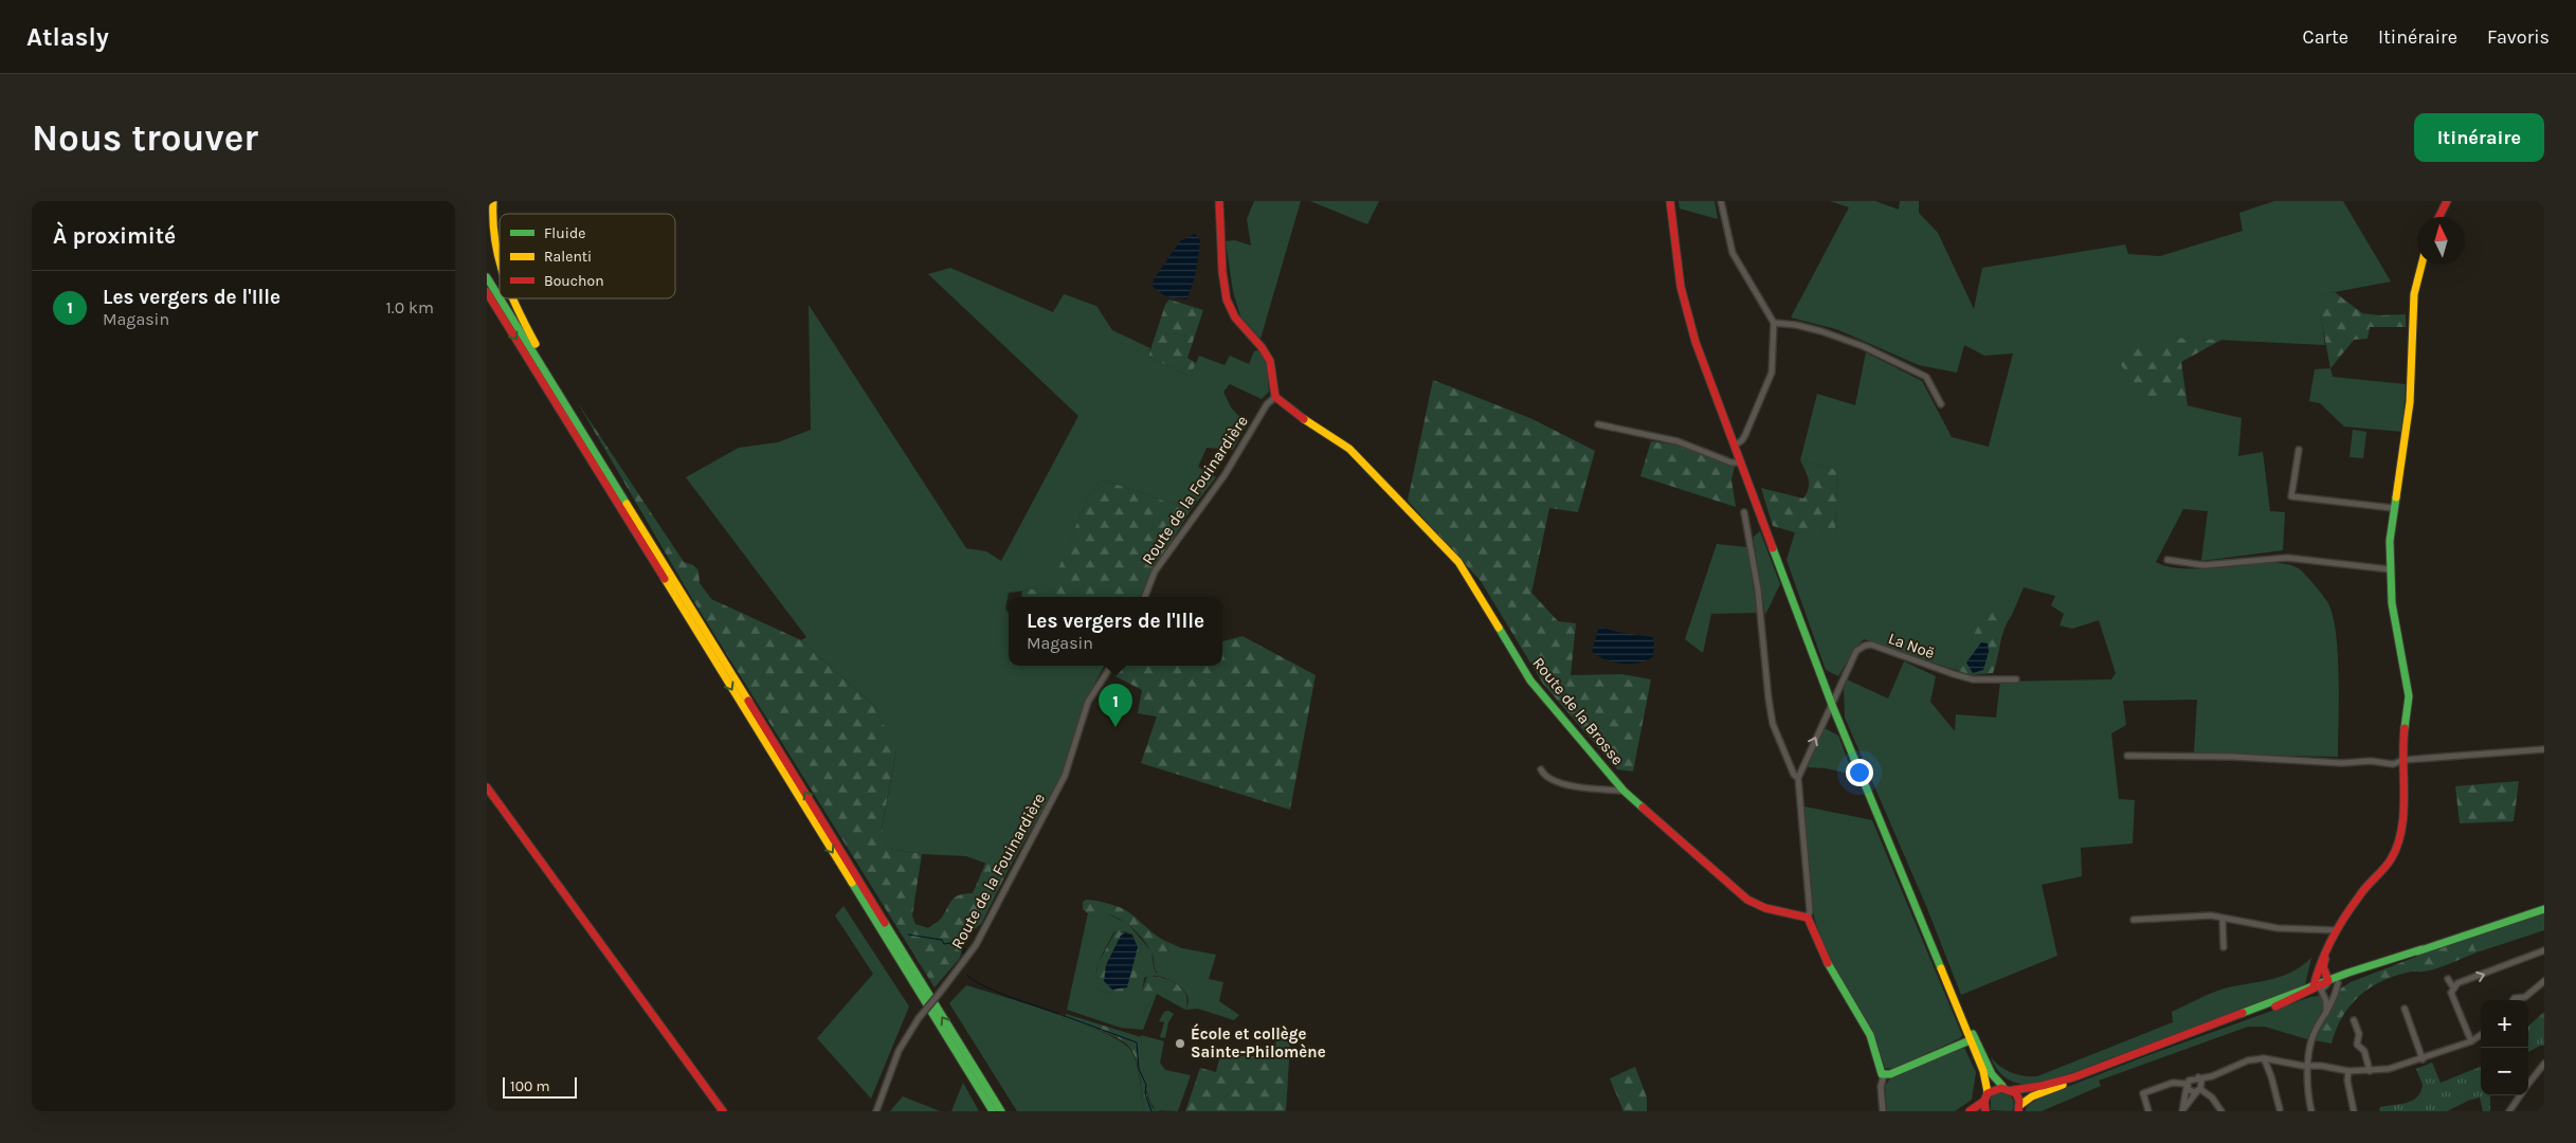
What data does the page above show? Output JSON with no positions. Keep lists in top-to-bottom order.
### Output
{
  "streets": {
    "main road": ["Route de la Brosse"],
    "street": ["Route de la Fouinardière", "La Noë"]
  },
  "crossings": [
    ["Route de la Fouinardière", "Route de la Brosse"]
  ],
  "places": ["École et collège Sainte-Philomène"],
  "legend": ["Fluide", "Ralenti", "Bouchon"],
  "scale_bar": "100 m",
  "north": "top",
  "page": {
    "header": "Atlasly",
    "nav": ["Carte", "Itinéraire", "Favoris"],
    "buttons": "Itinéraire",
    "title": "Nous trouver",
    "heading": "À proximité",
    "list": [
      {
        "mark": "1",
        "name": "Les vergers de l'Ille",
        "note": "Magasin",
        "value": "1.0 km"
      }
    ],
    "popup": ["Les vergers de l'Ille", "Magasin"],
    "pins": "1",
    "map_buttons": ["+", "−"],
    "scale": "100 m"
  }
}
